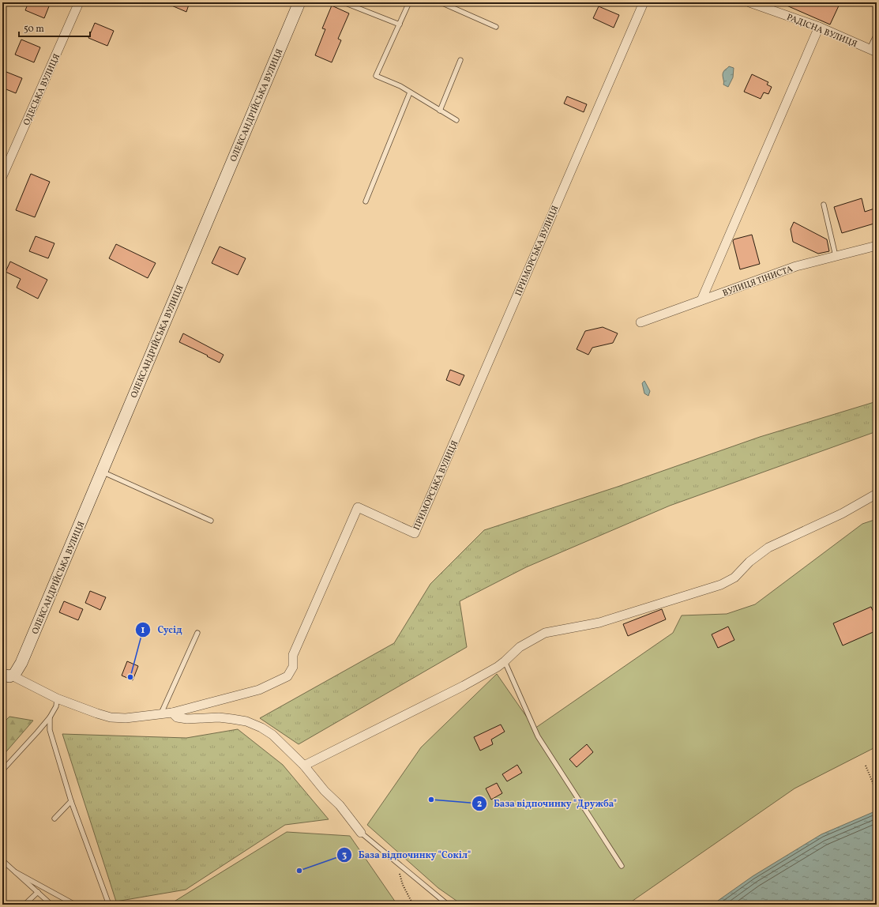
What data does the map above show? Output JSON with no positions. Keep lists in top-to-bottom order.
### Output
{
  "streets": {
    "street": [
      "РАДІСНА ВУЛИЦЯ",
      "ОДЕСЬКА ВУЛИЦЯ",
      "ОЛЕКСАНДРІЙСЬКА ВУЛИЦЯ",
      "ПРИМОРСЬКА ВУЛИЦЯ",
      "ВУЛИЦЯ ТІНИСТА"
    ]
  },
  "places": ["Сусід", "База відпочинку \"Дружба\"", "База відпочинку \"Сокіл\""],
  "scale_bar": "50 m"
}
